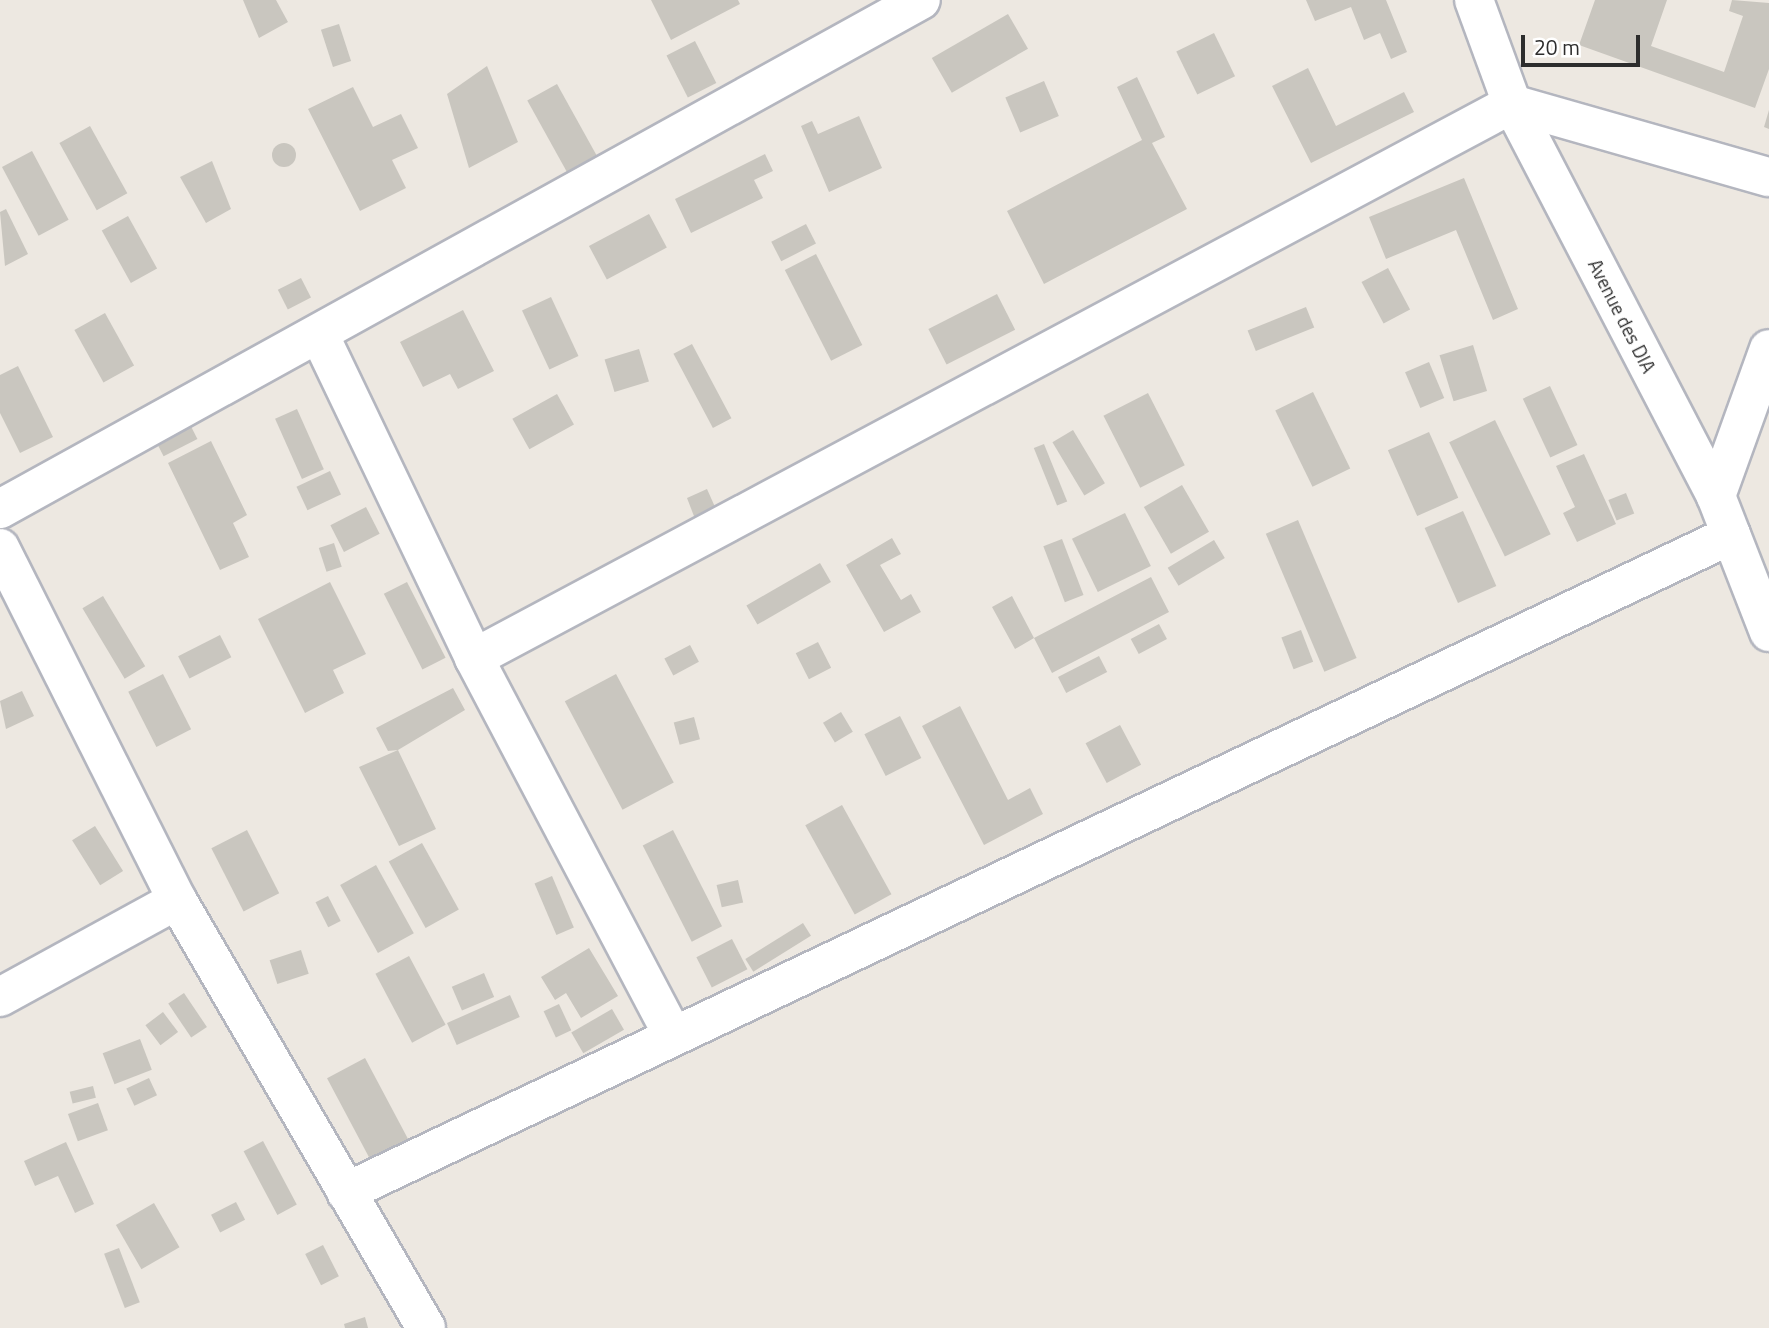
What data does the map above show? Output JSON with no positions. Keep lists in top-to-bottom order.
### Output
{
  "streets": {
    "street": ["Avenue des DIA"]
  },
  "scale_bar": "20 m"
}
